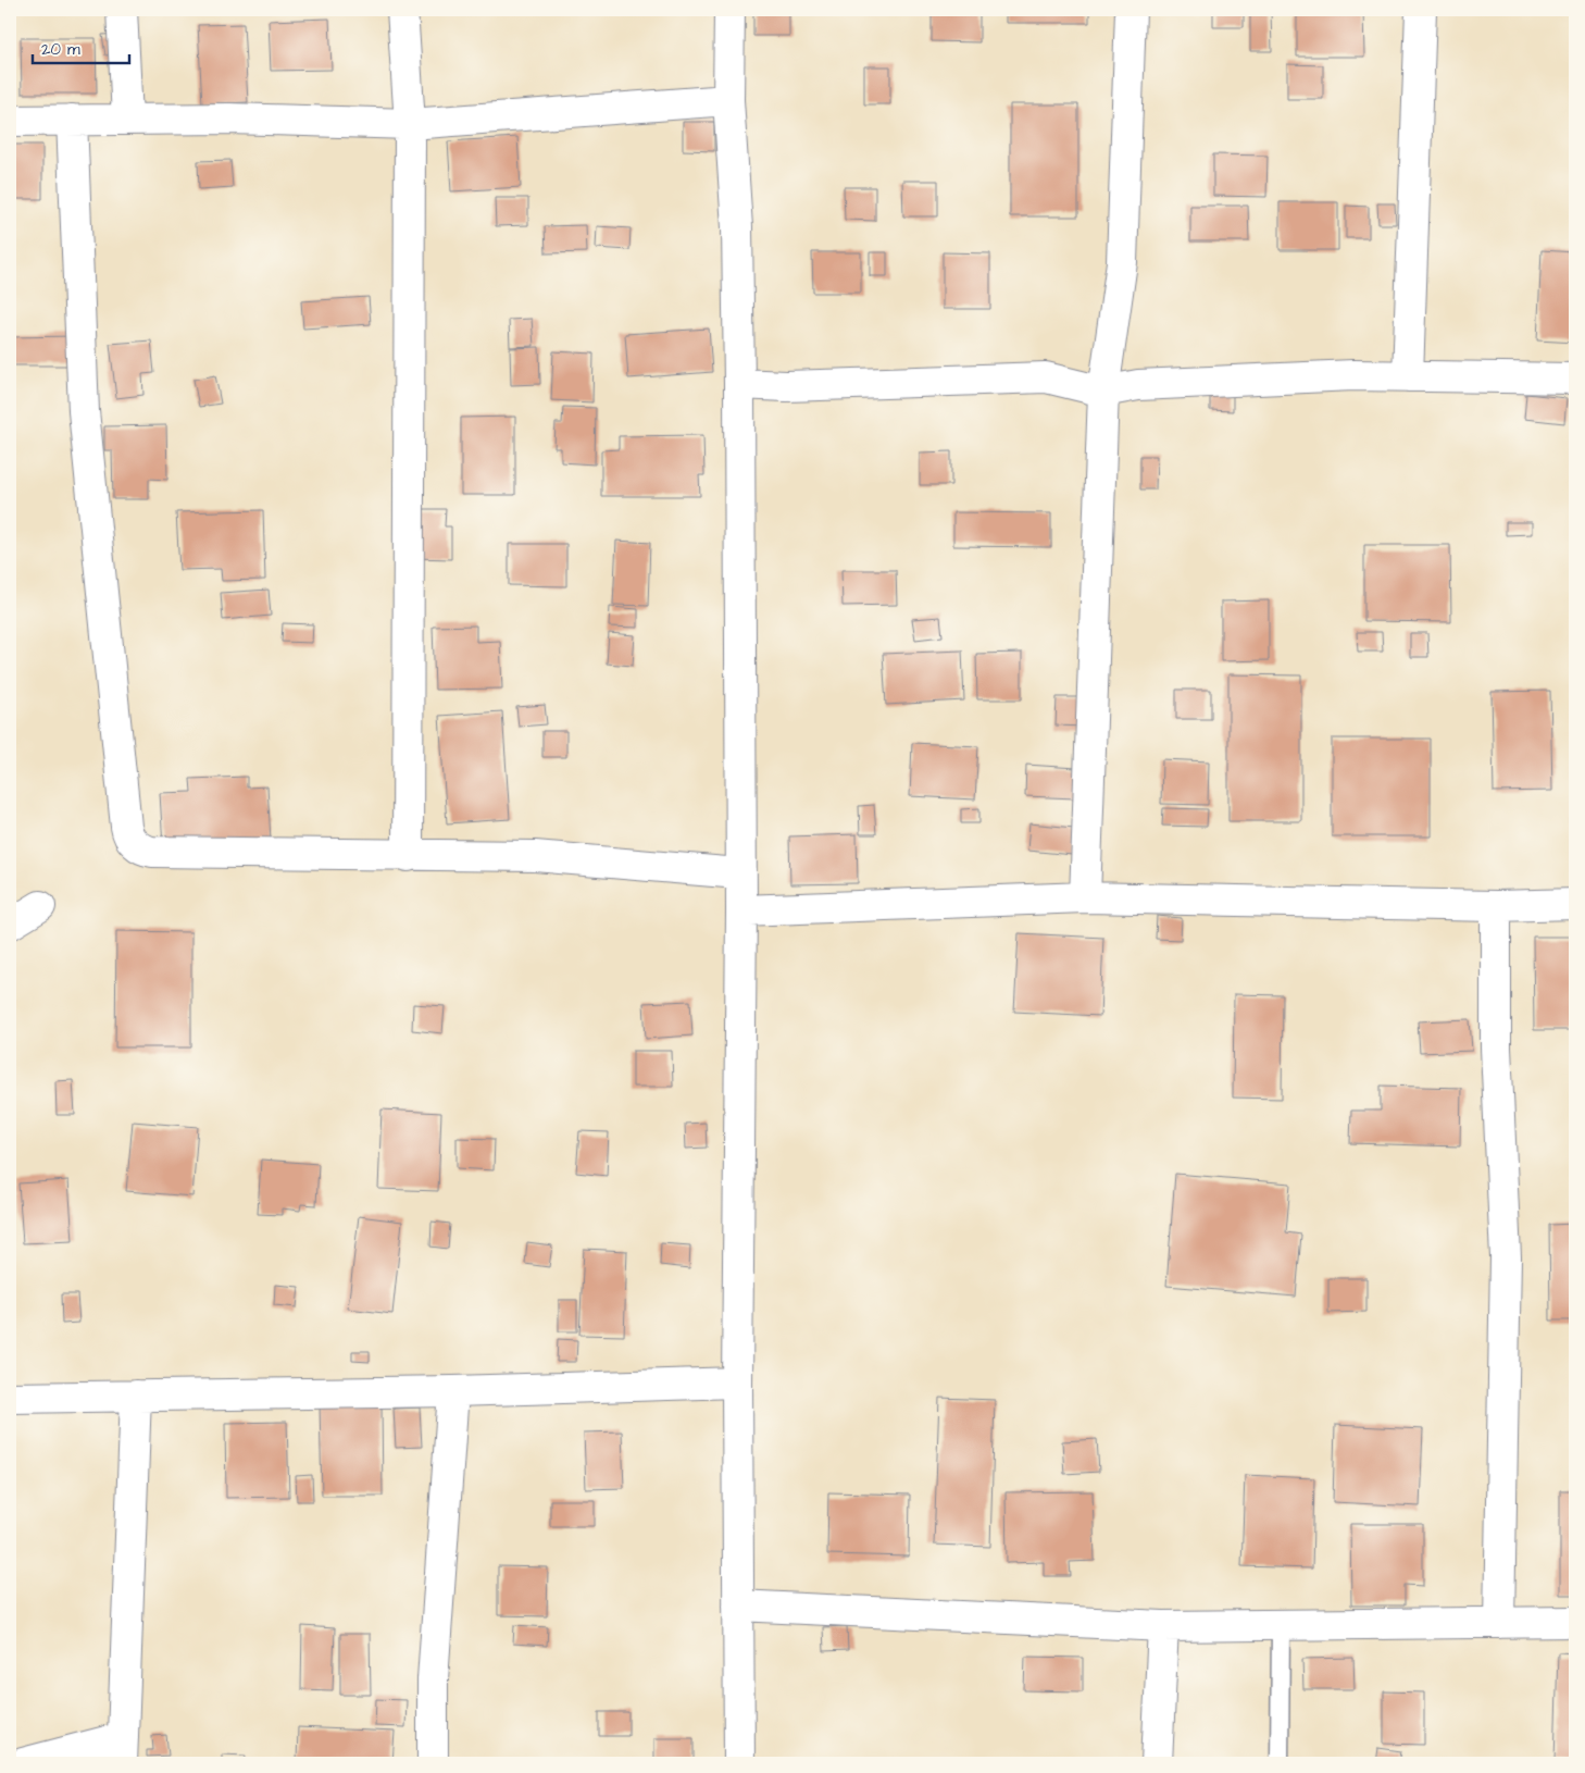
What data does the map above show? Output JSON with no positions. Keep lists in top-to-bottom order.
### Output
{
  "scale_bar": "20 m"
}
